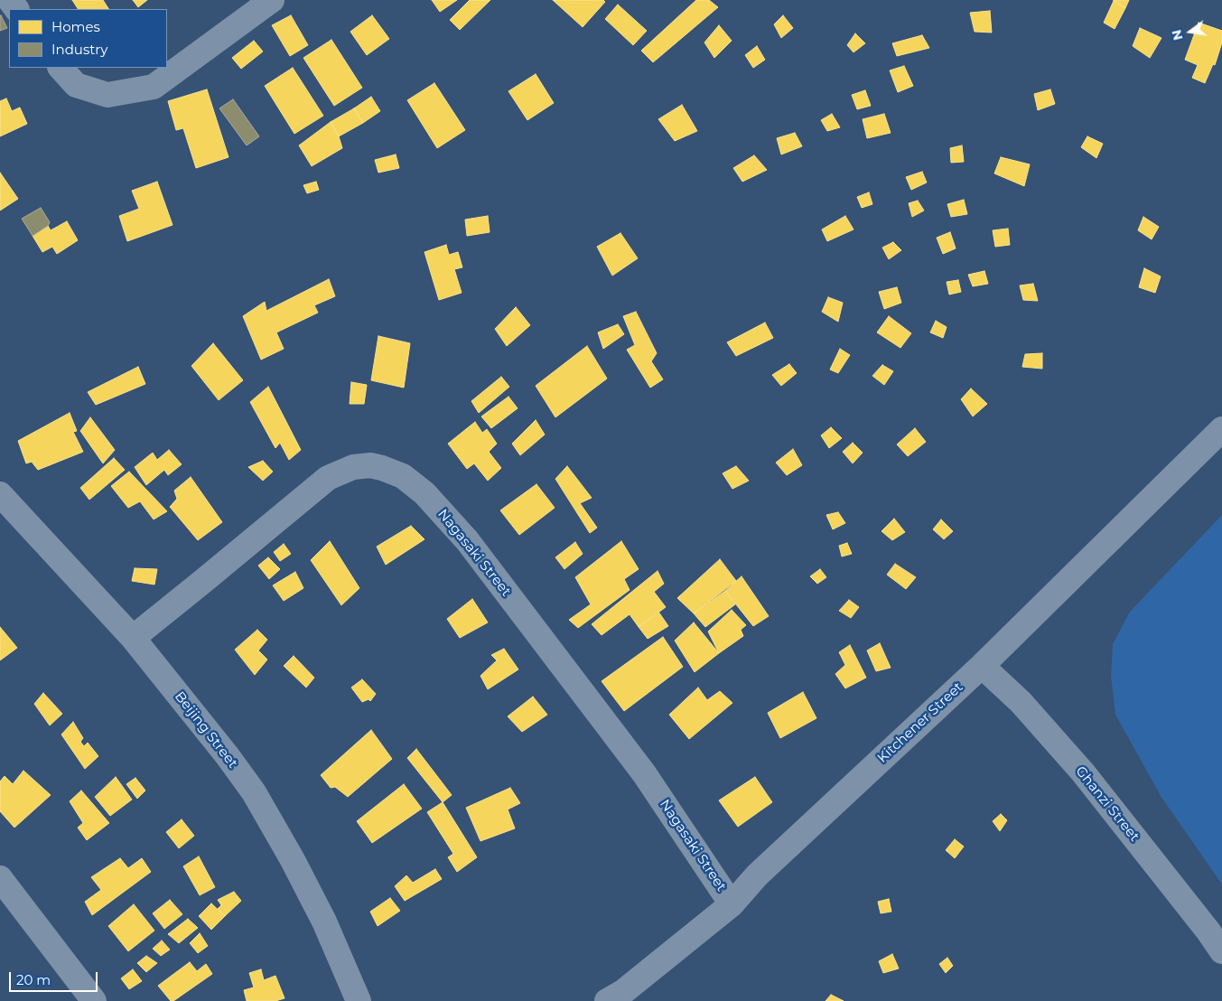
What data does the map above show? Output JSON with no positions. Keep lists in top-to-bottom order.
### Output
{
  "streets": {
    "street": [
      "Nagasaki Street",
      "Kitchener Street",
      "Beijing Street",
      "Ghanzi Street"
    ]
  },
  "crossings": [
    ["Nagasaki Street", "Kitchener Street"],
    ["Nagasaki Street", "Beijing Street"],
    ["Kitchener Street", "Ghanzi Street"]
  ],
  "legend": ["Homes", "Industry"],
  "scale_bar": "20 m",
  "north": "left"
}
